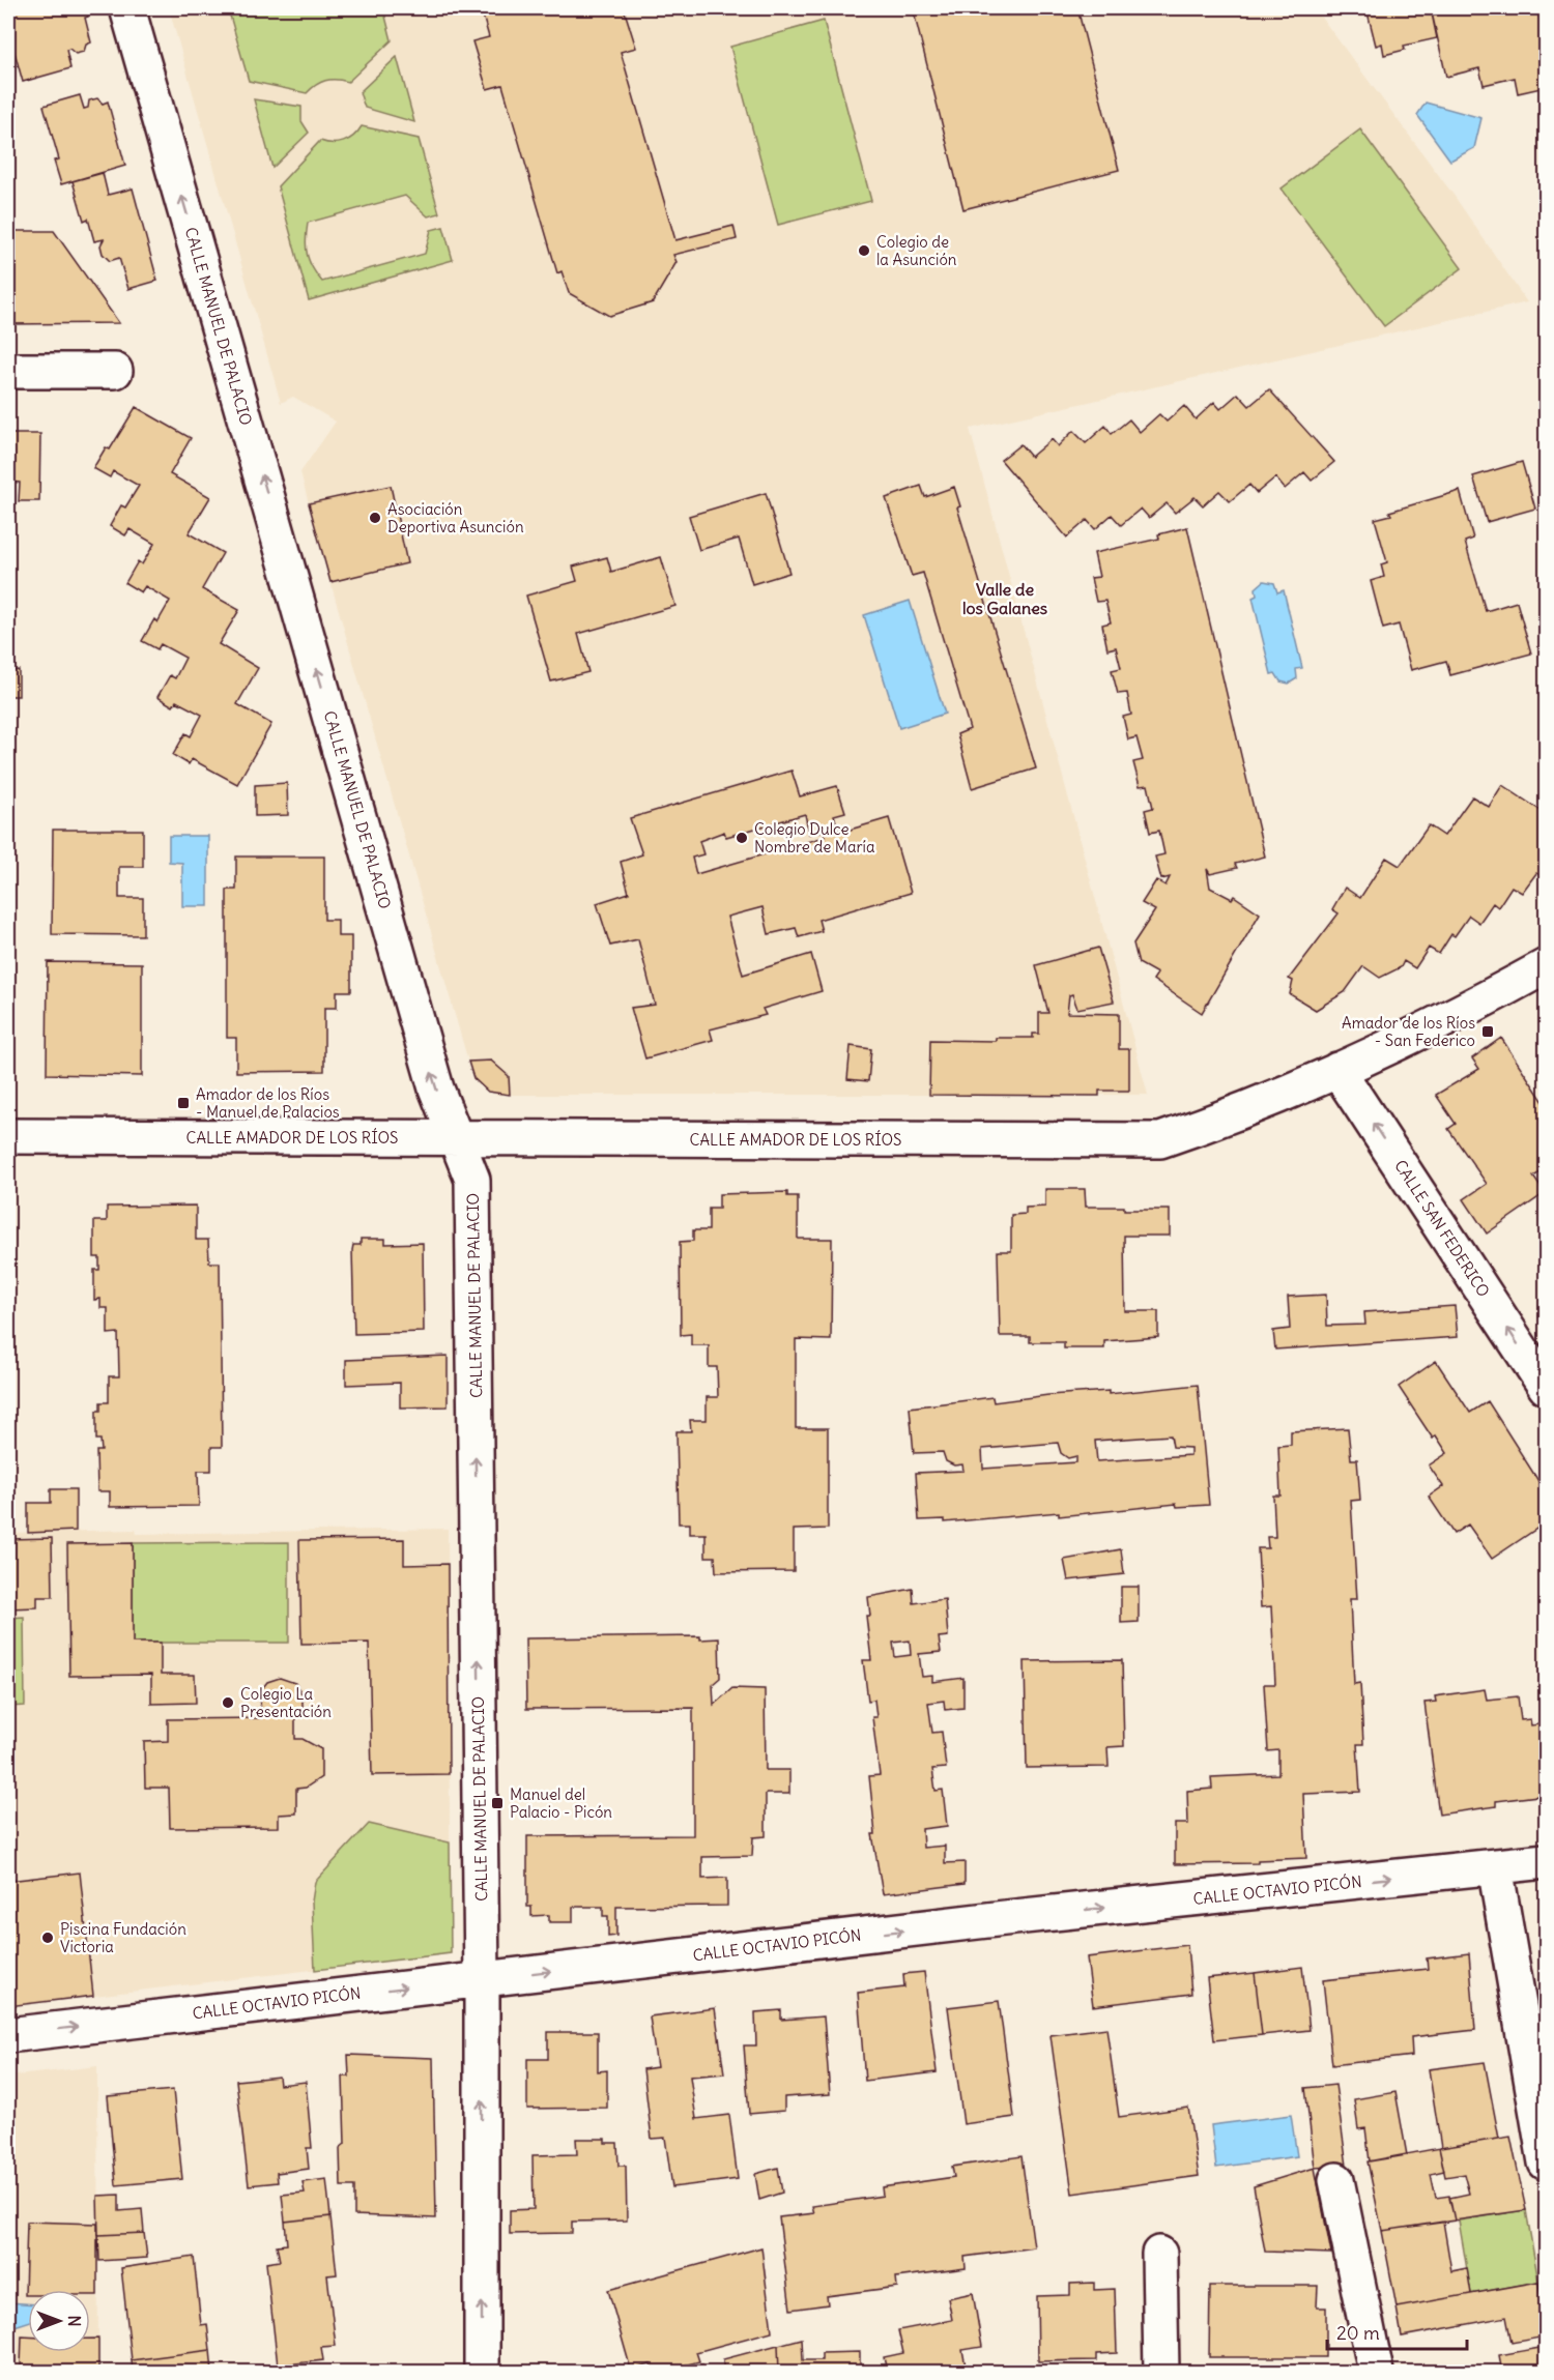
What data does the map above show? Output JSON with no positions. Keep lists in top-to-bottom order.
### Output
{
  "streets": {
    "street": [
      "CALLE MANUEL DE PALACIO",
      "CALLE AMADOR DE LOS RÍOS",
      "CALLE SAN FEDERICO",
      "CALLE OCTAVIO PICÓN"
    ]
  },
  "crossings": [
    ["CALLE MANUEL DE PALACIO", "CALLE AMADOR DE LOS RÍOS"],
    ["CALLE MANUEL DE PALACIO", "CALLE OCTAVIO PICÓN"],
    ["CALLE AMADOR DE LOS RÍOS", "CALLE SAN FEDERICO"]
  ],
  "one_way": ["CALLE MANUEL DE PALACIO", "CALLE SAN FEDERICO", "CALLE OCTAVIO PICÓN"],
  "districts": ["Valle de los Galanes"],
  "places": {
    "other": [
      "Colegio de la Asunción",
      "Asociación Deportiva Asunción",
      "Colegio Dulce Nombre de María",
      "Colegio La Presentación",
      "Piscina Fundación Victoria"
    ],
    "transit": ["Amador de los Ríos - San Federico", "Amador de los Ríos - Manuel de Palacios", "Manuel del Palacio - Picón"]
  },
  "scale_bar": "20 m",
  "north": "right"
}
